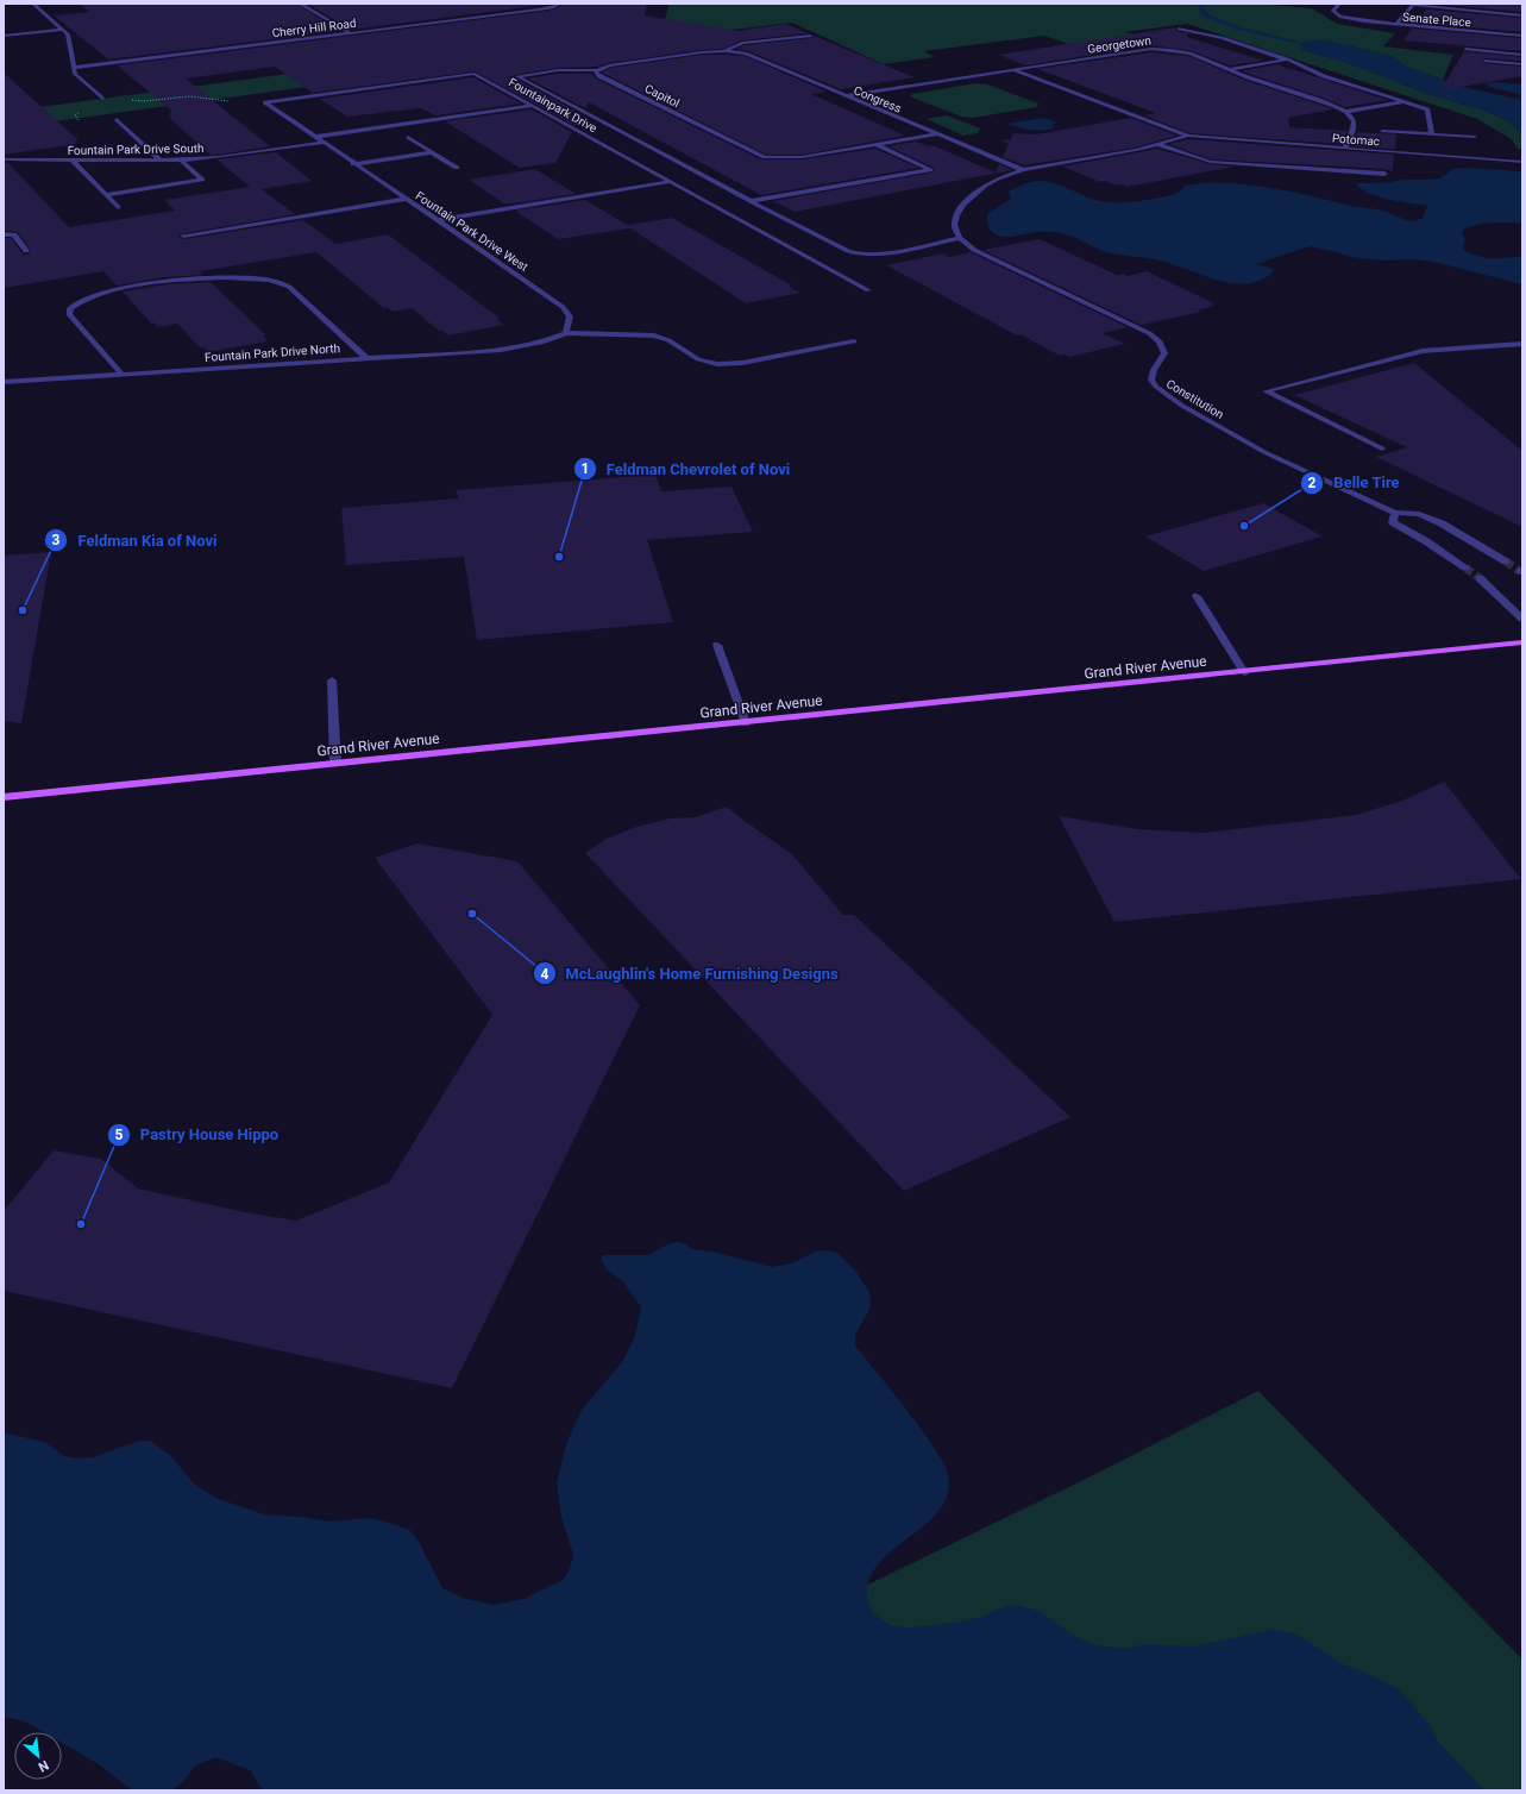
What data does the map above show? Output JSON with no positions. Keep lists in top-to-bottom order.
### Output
{
  "streets": {
    "main road": ["Grand River Avenue"],
    "street": [
      "Senate Place",
      "Cherry Hill Road",
      "Georgetown",
      "Capitol",
      "Congress",
      "Fountainpark Drive",
      "Potomac",
      "Fountain Park Drive South",
      "Fountain Park Drive West",
      "Fountain Park Drive North",
      "Constitution"
    ]
  },
  "crossings": [
    ["Georgetown", "Congress"],
    ["Georgetown", "Potomac"],
    ["Capitol", "Congress"],
    ["Congress", "Potomac"],
    ["Fountainpark Drive", "Fountain Park Drive South"],
    ["Fountainpark Drive", "Fountain Park Drive West"],
    ["Potomac", "Constitution"],
    ["Fountain Park Drive South", "Fountain Park Drive West"],
    ["Fountain Park Drive West", "Fountain Park Drive North"]
  ],
  "places": [
    "Belle Tire",
    "Feldman Chevrolet of Novi",
    "Feldman Kia of Novi",
    "McLaughlin's Home Furnishing Designs",
    "Pastry House Hippo"
  ],
  "north": "bottom right"
}
